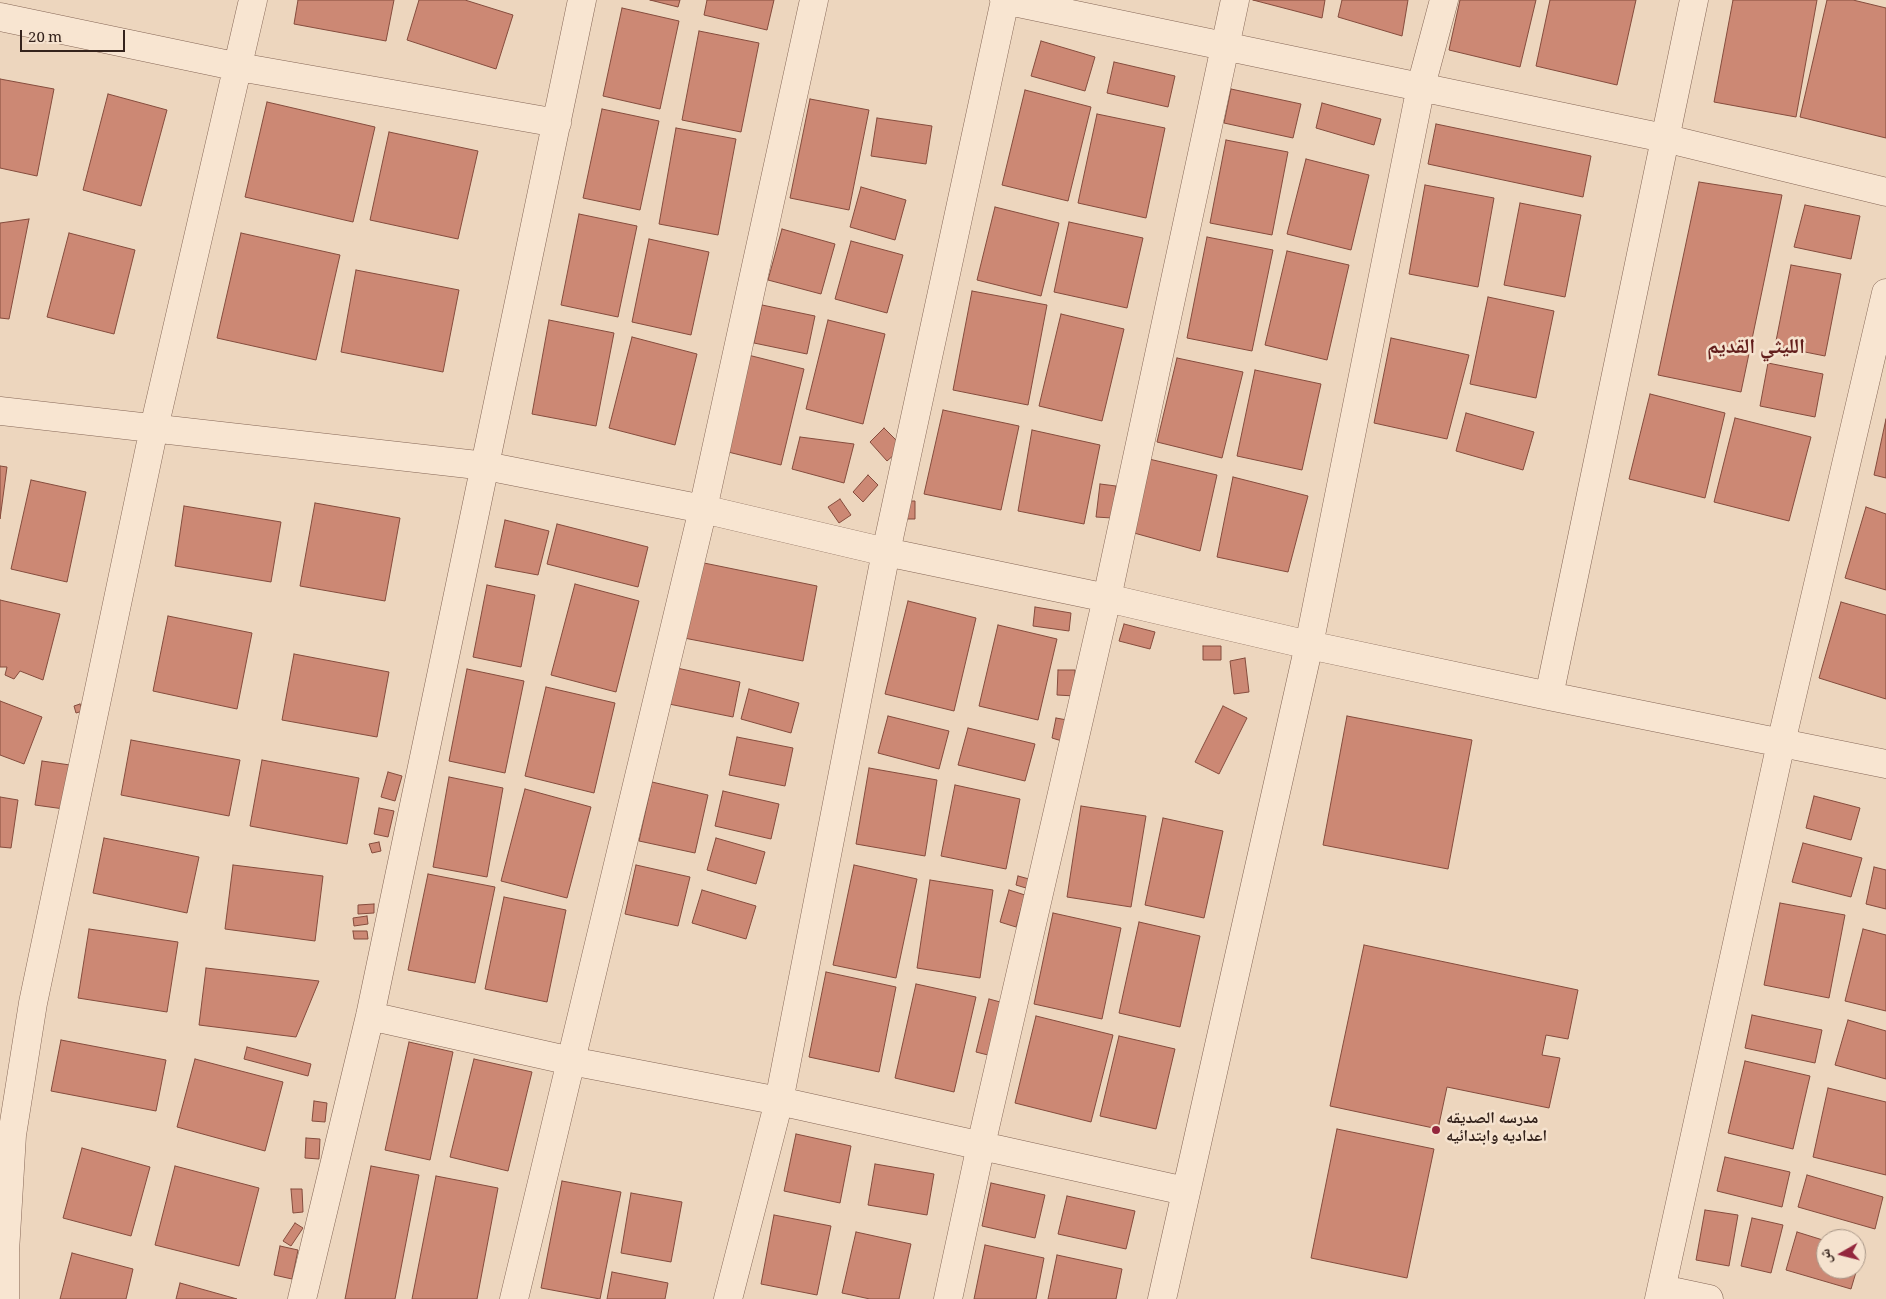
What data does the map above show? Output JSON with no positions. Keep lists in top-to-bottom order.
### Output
{
  "districts": ["الليثي القديم"],
  "places": ["مدرسه الصديقه اعداديه وابتدائيه"],
  "scale_bar": "20 m",
  "north": "left"
}
